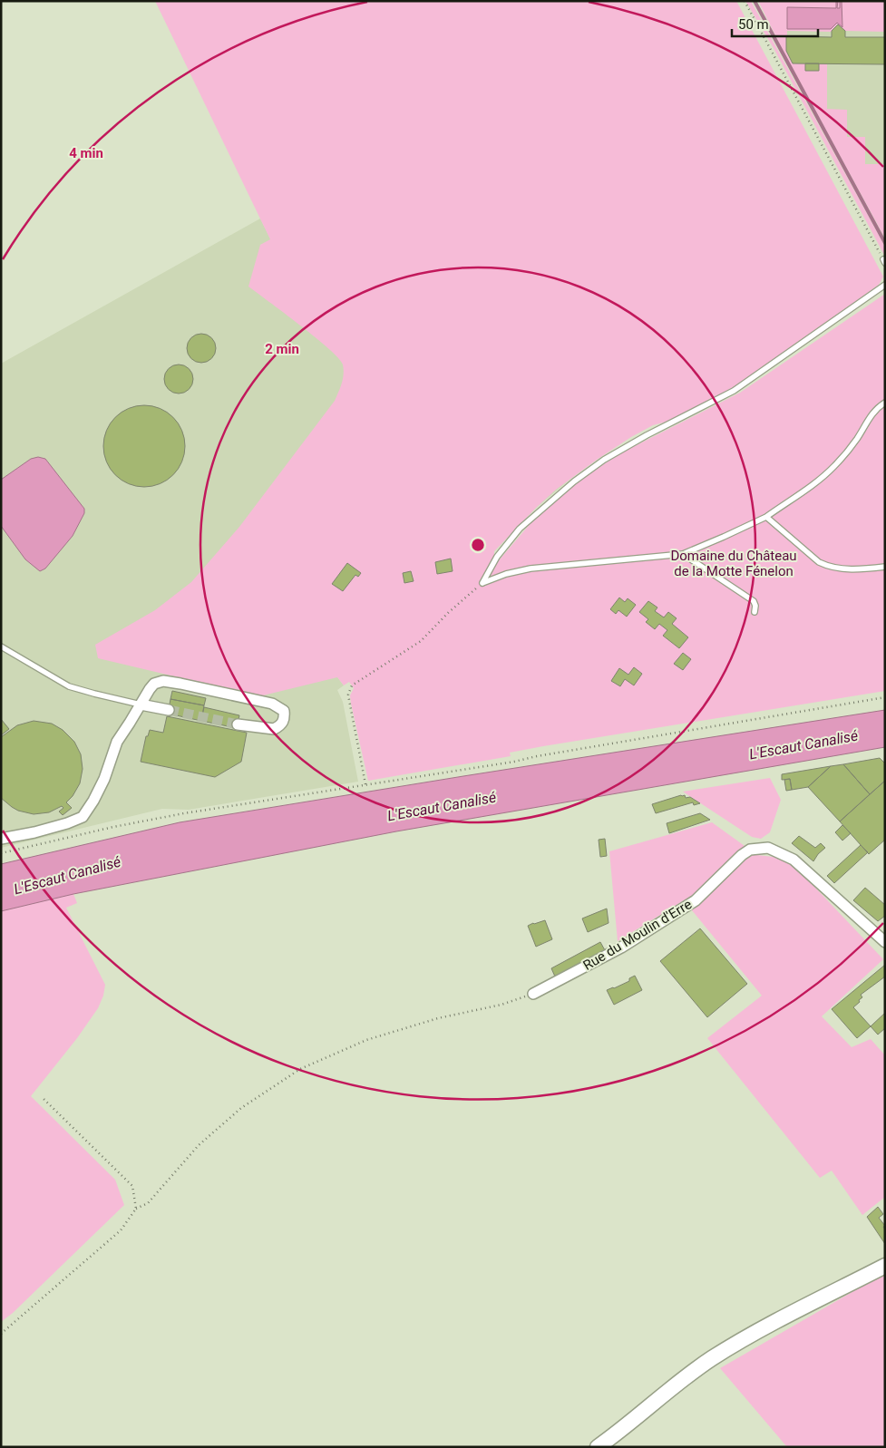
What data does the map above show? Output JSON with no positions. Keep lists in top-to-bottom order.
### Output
{
  "streets": {
    "street": ["Rue du Moulin d'Erre"]
  },
  "water": ["L'Escaut Canalisé"],
  "parks": ["Domaine du Château de la Motte Fénelon"],
  "scale_bar": "50 m",
  "rings": ["4 min", "2 min"]
}
